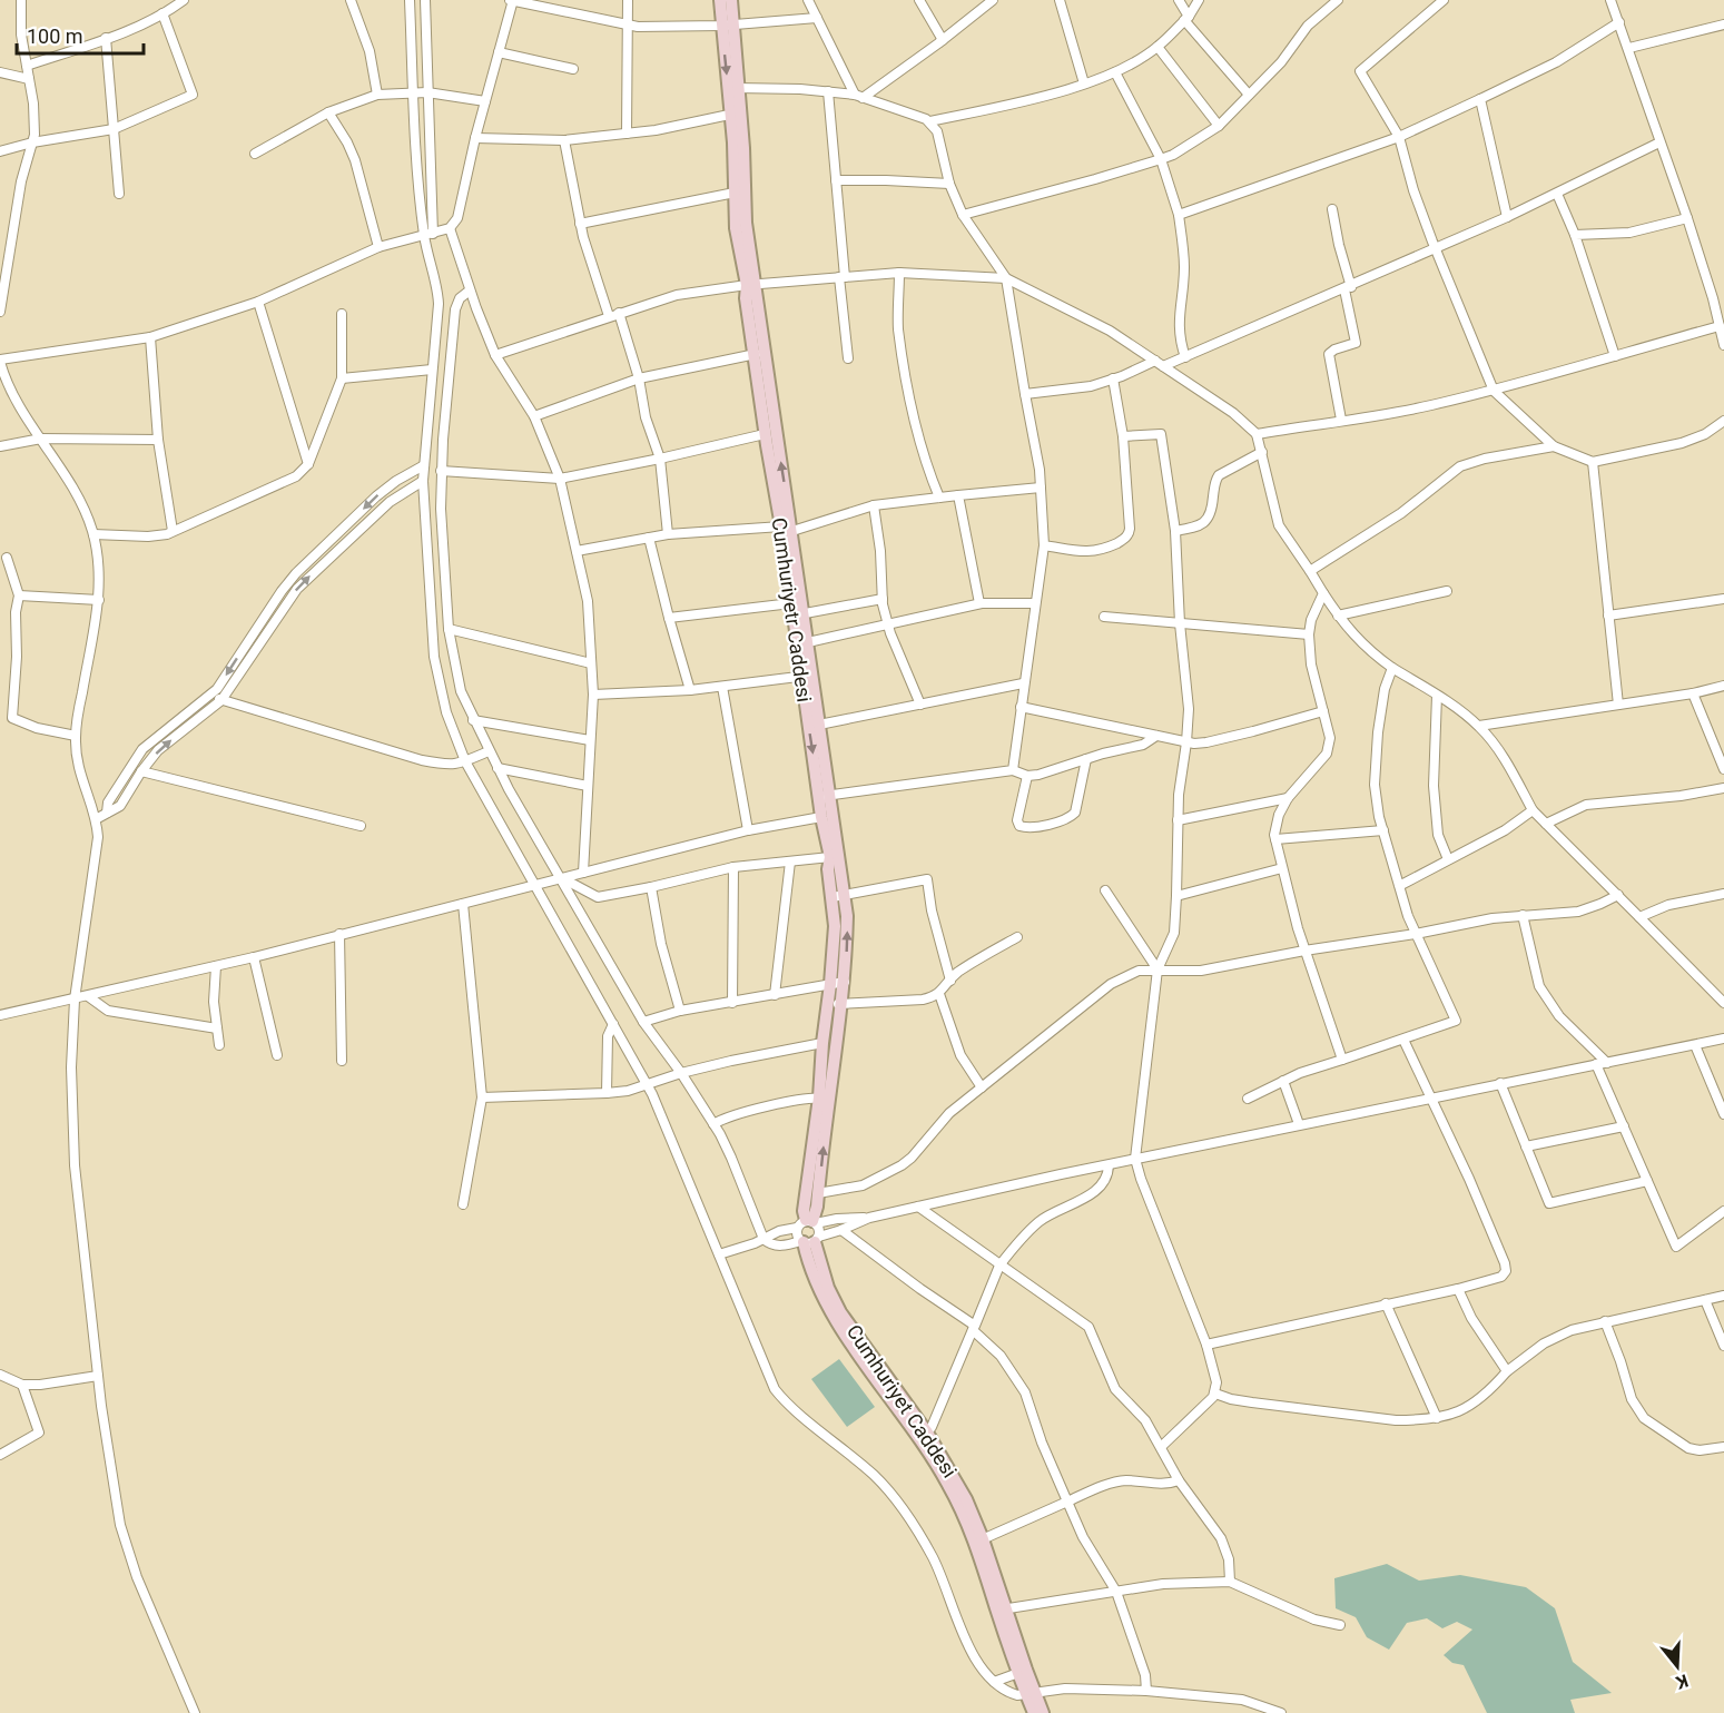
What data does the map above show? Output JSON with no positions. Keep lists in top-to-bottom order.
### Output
{
  "streets": {
    "main road": ["Cumhuriyetr Caddesi", "Cumhuriyet Caddesi"]
  },
  "scale_bar": "100 m",
  "north": "bottom"
}
